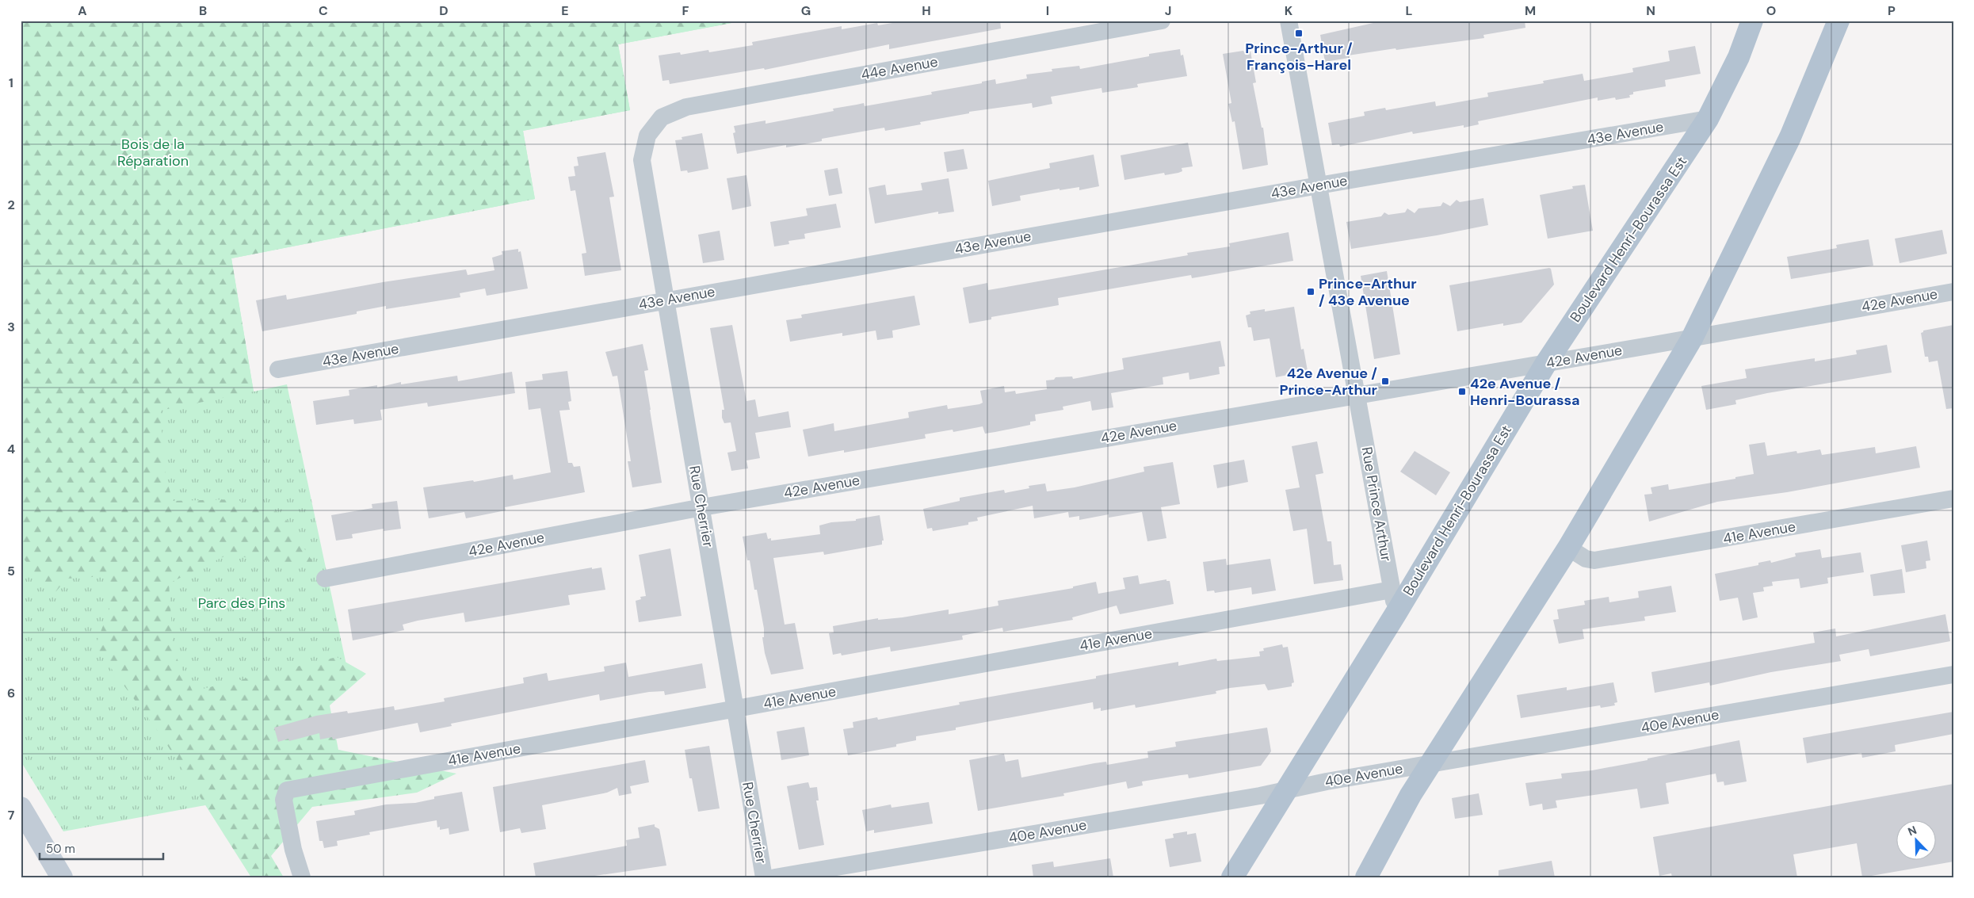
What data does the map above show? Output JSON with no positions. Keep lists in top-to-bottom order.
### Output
{
  "streets": {
    "main road": ["Boulevard Henri-Bourassa Est"],
    "street": [
      "44e Avenue",
      "43e Avenue",
      "42e Avenue",
      "Rue Prince Arthur",
      "Rue Cherrier",
      "41e Avenue",
      "40e Avenue"
    ]
  },
  "crossings": [
    ["44e Avenue", "Rue Cherrier"],
    ["43e Avenue", "Boulevard Henri-Bourassa Est"],
    ["43e Avenue", "Rue Prince Arthur"],
    ["43e Avenue", "Rue Cherrier"],
    ["Boulevard Henri-Bourassa Est", "42e Avenue"],
    ["Boulevard Henri-Bourassa Est", "Rue Prince Arthur"],
    ["Boulevard Henri-Bourassa Est", "40e Avenue"],
    ["42e Avenue", "Rue Prince Arthur"],
    ["42e Avenue", "Rue Cherrier"],
    ["Rue Prince Arthur", "41e Avenue"],
    ["Rue Cherrier", "41e Avenue"]
  ],
  "parks": ["Bois de la Réparation", "Parc des Pins"],
  "places": {
    "transit": [
      "Prince-Arthur / François-Harel",
      "Prince-Arthur / 43e Avenue",
      "42e Avenue / Prince-Arthur",
      "42e Avenue / Henri-Bourassa"
    ]
  },
  "scale_bar": "50 m",
  "north": "top left",
  "grid": {
    "columns": [
      "A",
      "B",
      "C",
      "D",
      "E",
      "F",
      "G",
      "H",
      "I",
      "J",
      "K",
      "L",
      "M",
      "N",
      "O",
      "P"
    ],
    "rows": [
      "1",
      "2",
      "3",
      "4",
      "5",
      "6",
      "7"
    ]
  }
}
